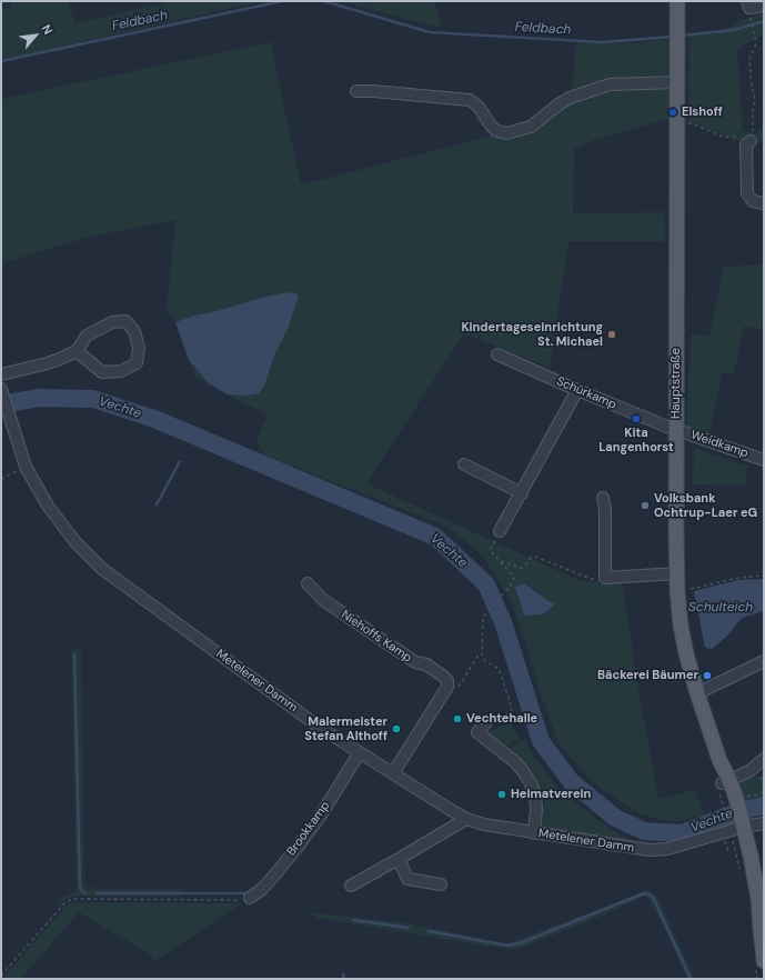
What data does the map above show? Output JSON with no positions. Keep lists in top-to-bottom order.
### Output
{
  "streets": {
    "main road": ["Hauptstraße"],
    "street": [
      "Schürkamp",
      "Weidkamp",
      "Niehoffs Kamp",
      "Metelener Damm",
      "Brookkamp"
    ]
  },
  "crossings": [
    ["Hauptstraße", "Schürkamp"],
    ["Hauptstraße", "Weidkamp"],
    ["Hauptstraße", "Metelener Damm"],
    ["Schürkamp", "Weidkamp"],
    ["Niehoffs Kamp", "Metelener Damm"],
    ["Metelener Damm", "Brookkamp"]
  ],
  "water": ["Feldbach", "Vechte", "Schulteich"],
  "places": [
    "Elshoff",
    "Kindertageseinrichtung St. Michael",
    "Kita Langenhorst",
    "Volksbank Ochtrup-Laer eG",
    "Bäckerei Bäumer",
    "Vechtehalle",
    "Malermeister Stefan Althoff",
    "Heimatverein"
  ],
  "north": "top right"
}
